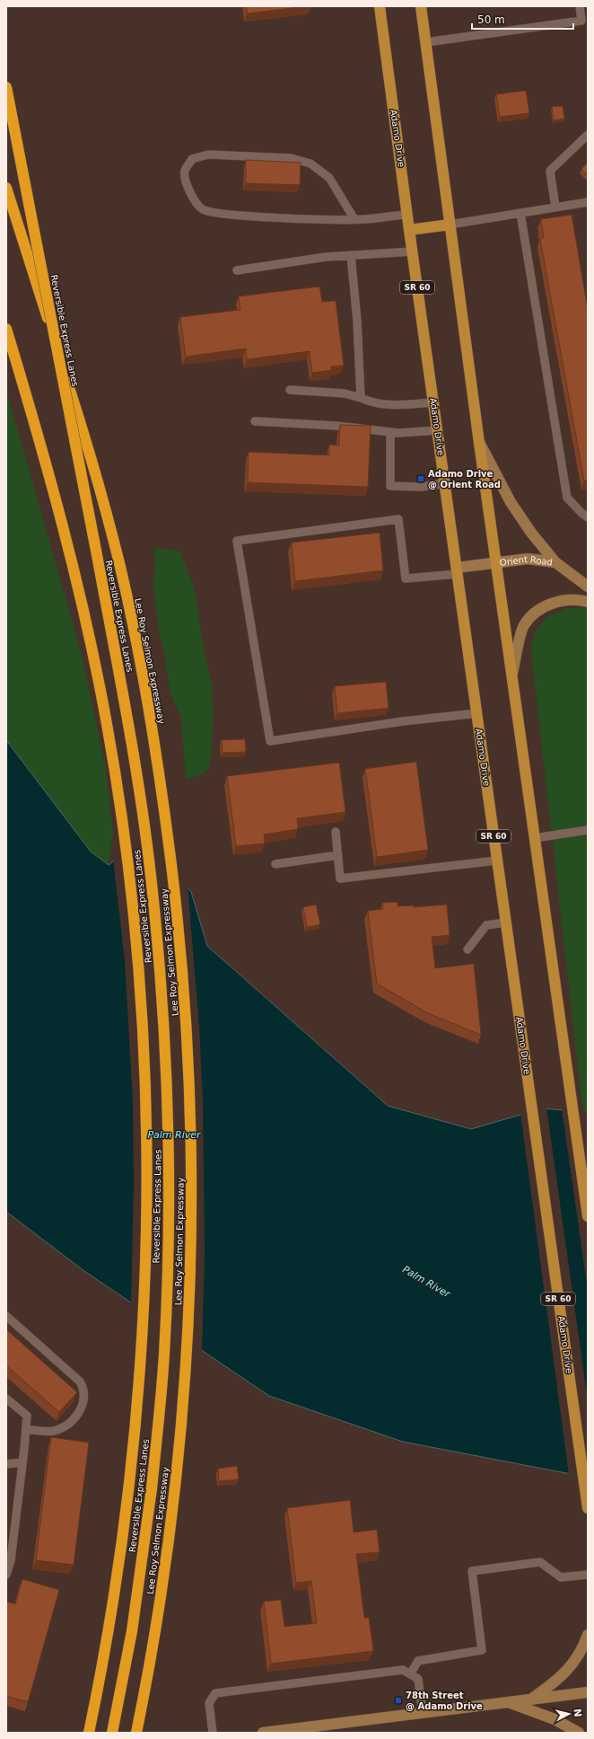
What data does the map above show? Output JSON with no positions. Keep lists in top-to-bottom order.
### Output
{
  "streets": {
    "highway": ["Reversible Express Lanes", "Lee Roy Selmon Expressway"],
    "main road": ["Adamo Drive", "SR 60"],
    "street": ["Orient Road"]
  },
  "crossings": [
    ["Adamo Drive", "Orient Road"]
  ],
  "water": ["Palm River"],
  "places": {
    "transit": ["Adamo Drive @ Orient Road", "78th Street @ Adamo Drive"]
  },
  "scale_bar": "50 m",
  "north": "right"
}
